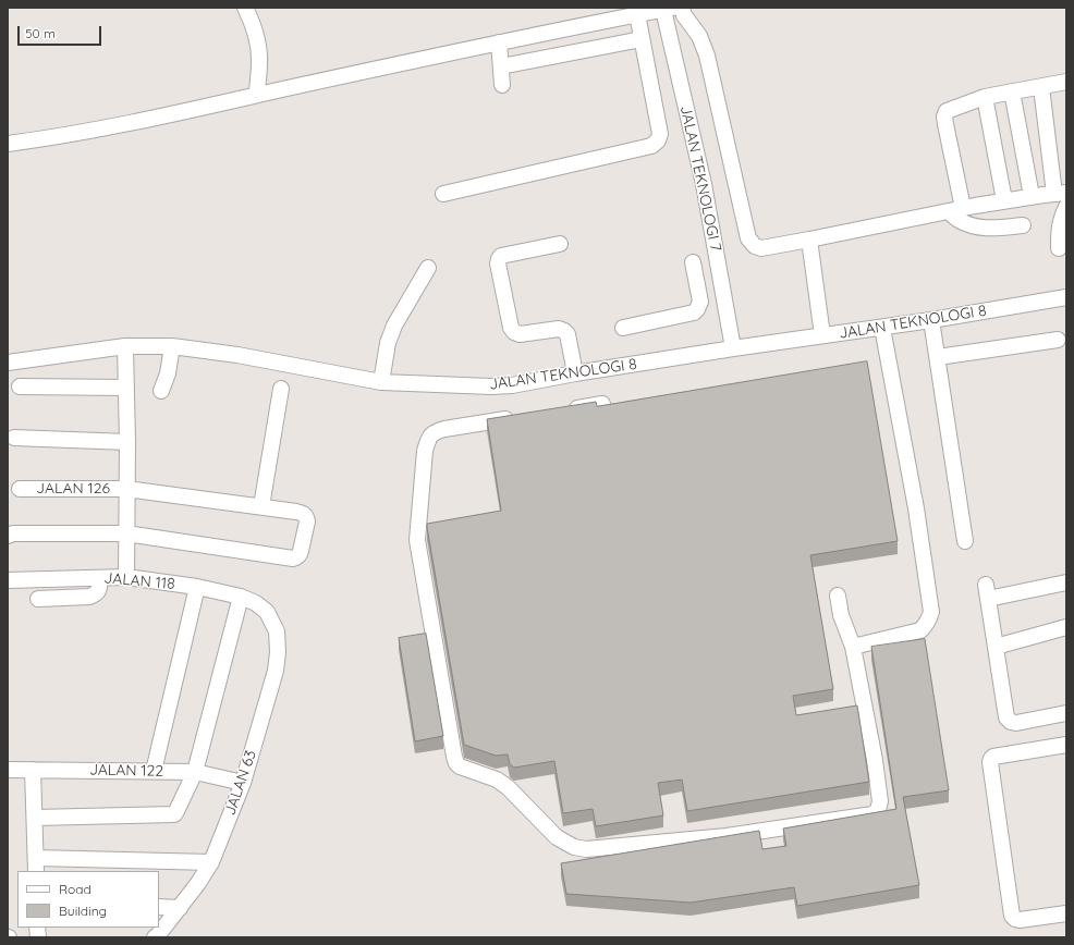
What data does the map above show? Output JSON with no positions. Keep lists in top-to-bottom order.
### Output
{
  "streets": {
    "street": [
      "JALAN TEKNOLOGI 7",
      "JALAN TEKNOLOGI 8",
      "JALAN 126",
      "JALAN 118",
      "JALAN 122",
      "JALAN 63"
    ]
  },
  "crossings": [
    ["JALAN TEKNOLOGI 7", "JALAN TEKNOLOGI 8"],
    ["JALAN 118", "JALAN 63"],
    ["JALAN 122", "JALAN 63"]
  ],
  "legend": ["Road", "Building"],
  "scale_bar": "50 m"
}
